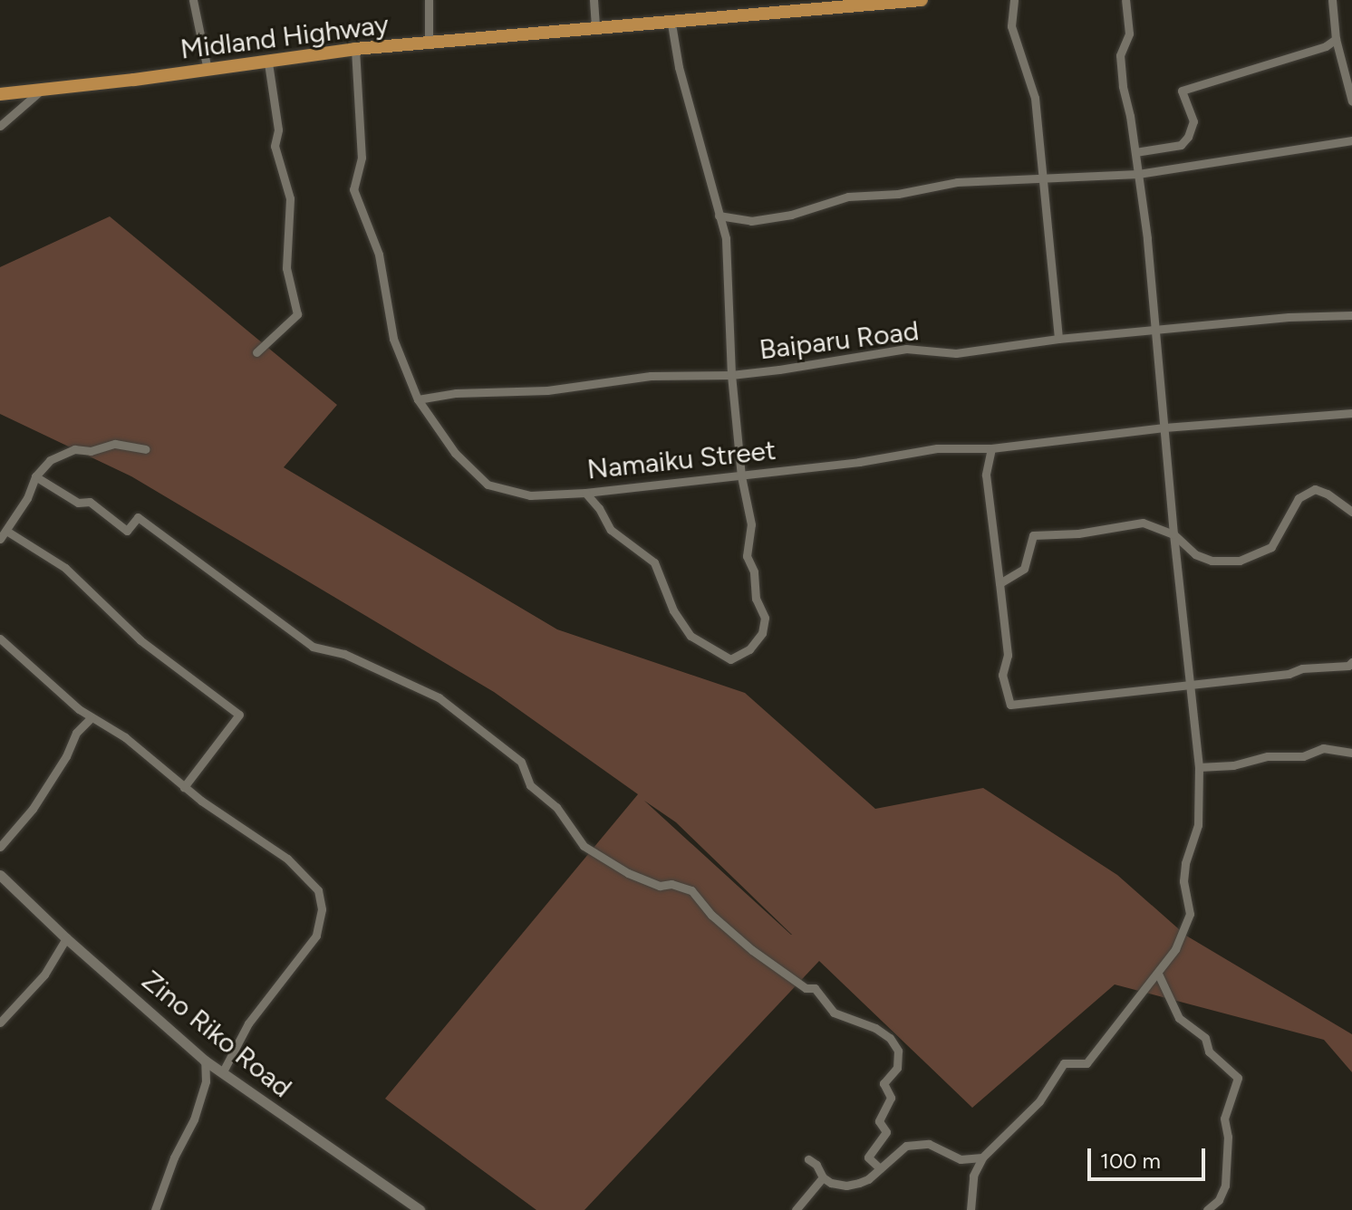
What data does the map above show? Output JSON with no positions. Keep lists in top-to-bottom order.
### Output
{
  "streets": {
    "main road": ["Midland Highway"],
    "street": ["Baiparu Road", "Namaiku Street", "Zino Riko Road"]
  },
  "crossings": [
    ["Midland Highway", "Namaiku Street"],
    ["Baiparu Road", "Namaiku Street"]
  ],
  "scale_bar": "100 m"
}
